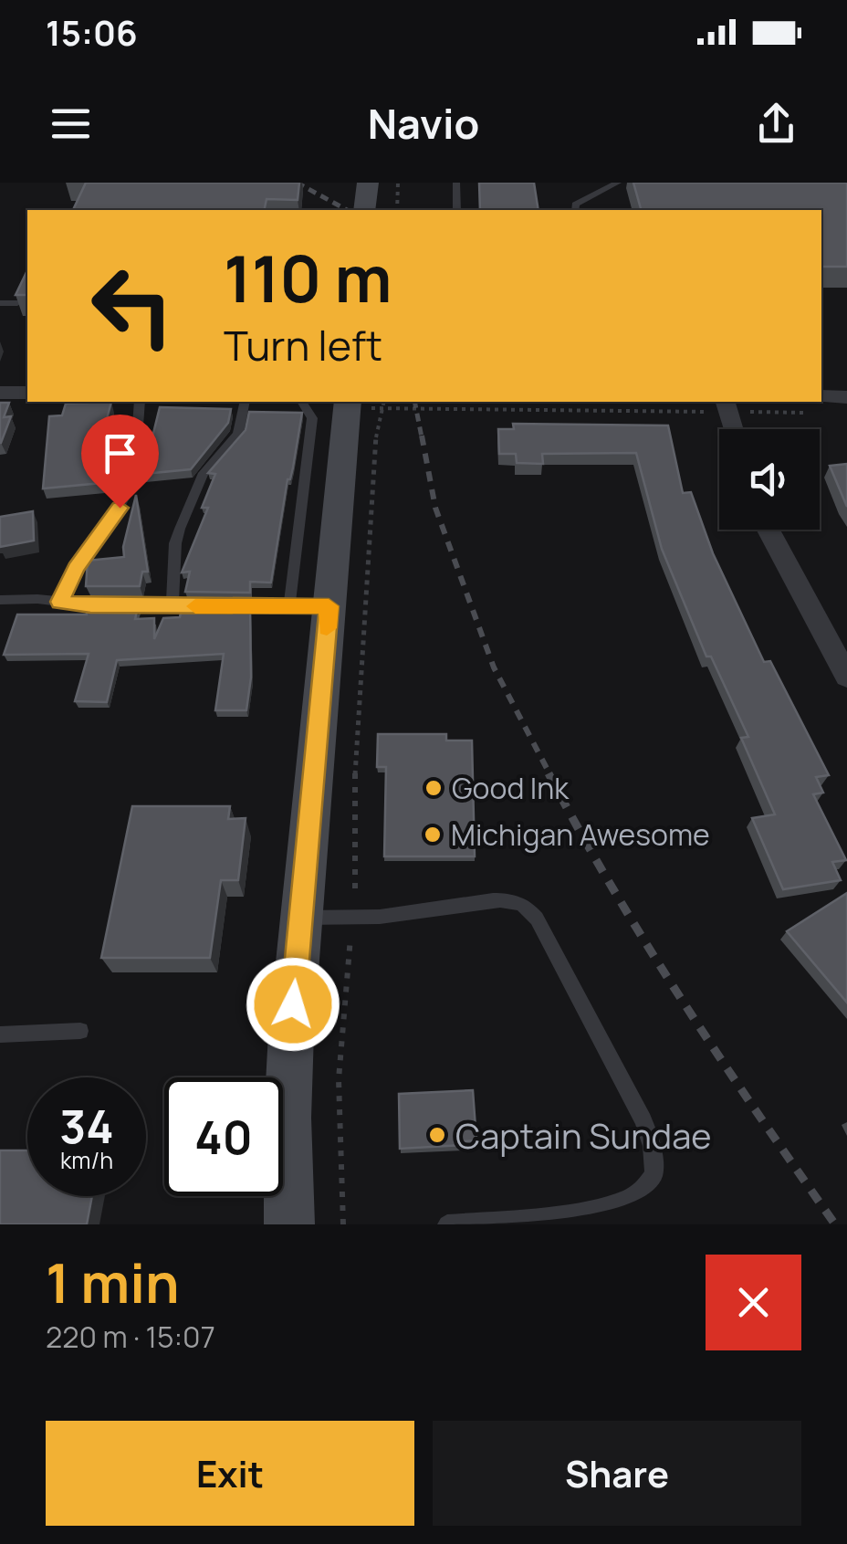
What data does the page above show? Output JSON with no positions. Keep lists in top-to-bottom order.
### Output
{
  "places": ["Good Ink", "Michigan Awesome", "Captain Sundae"],
  "page": {
    "status": "15:06",
    "header": "Navio",
    "turn": ["110 m", "Turn left"],
    "speed": "34 km/h",
    "limit": "40",
    "heading": ["1 min", "220 m · 15:07"],
    "buttons": ["Exit", "Share"]
  }
}
